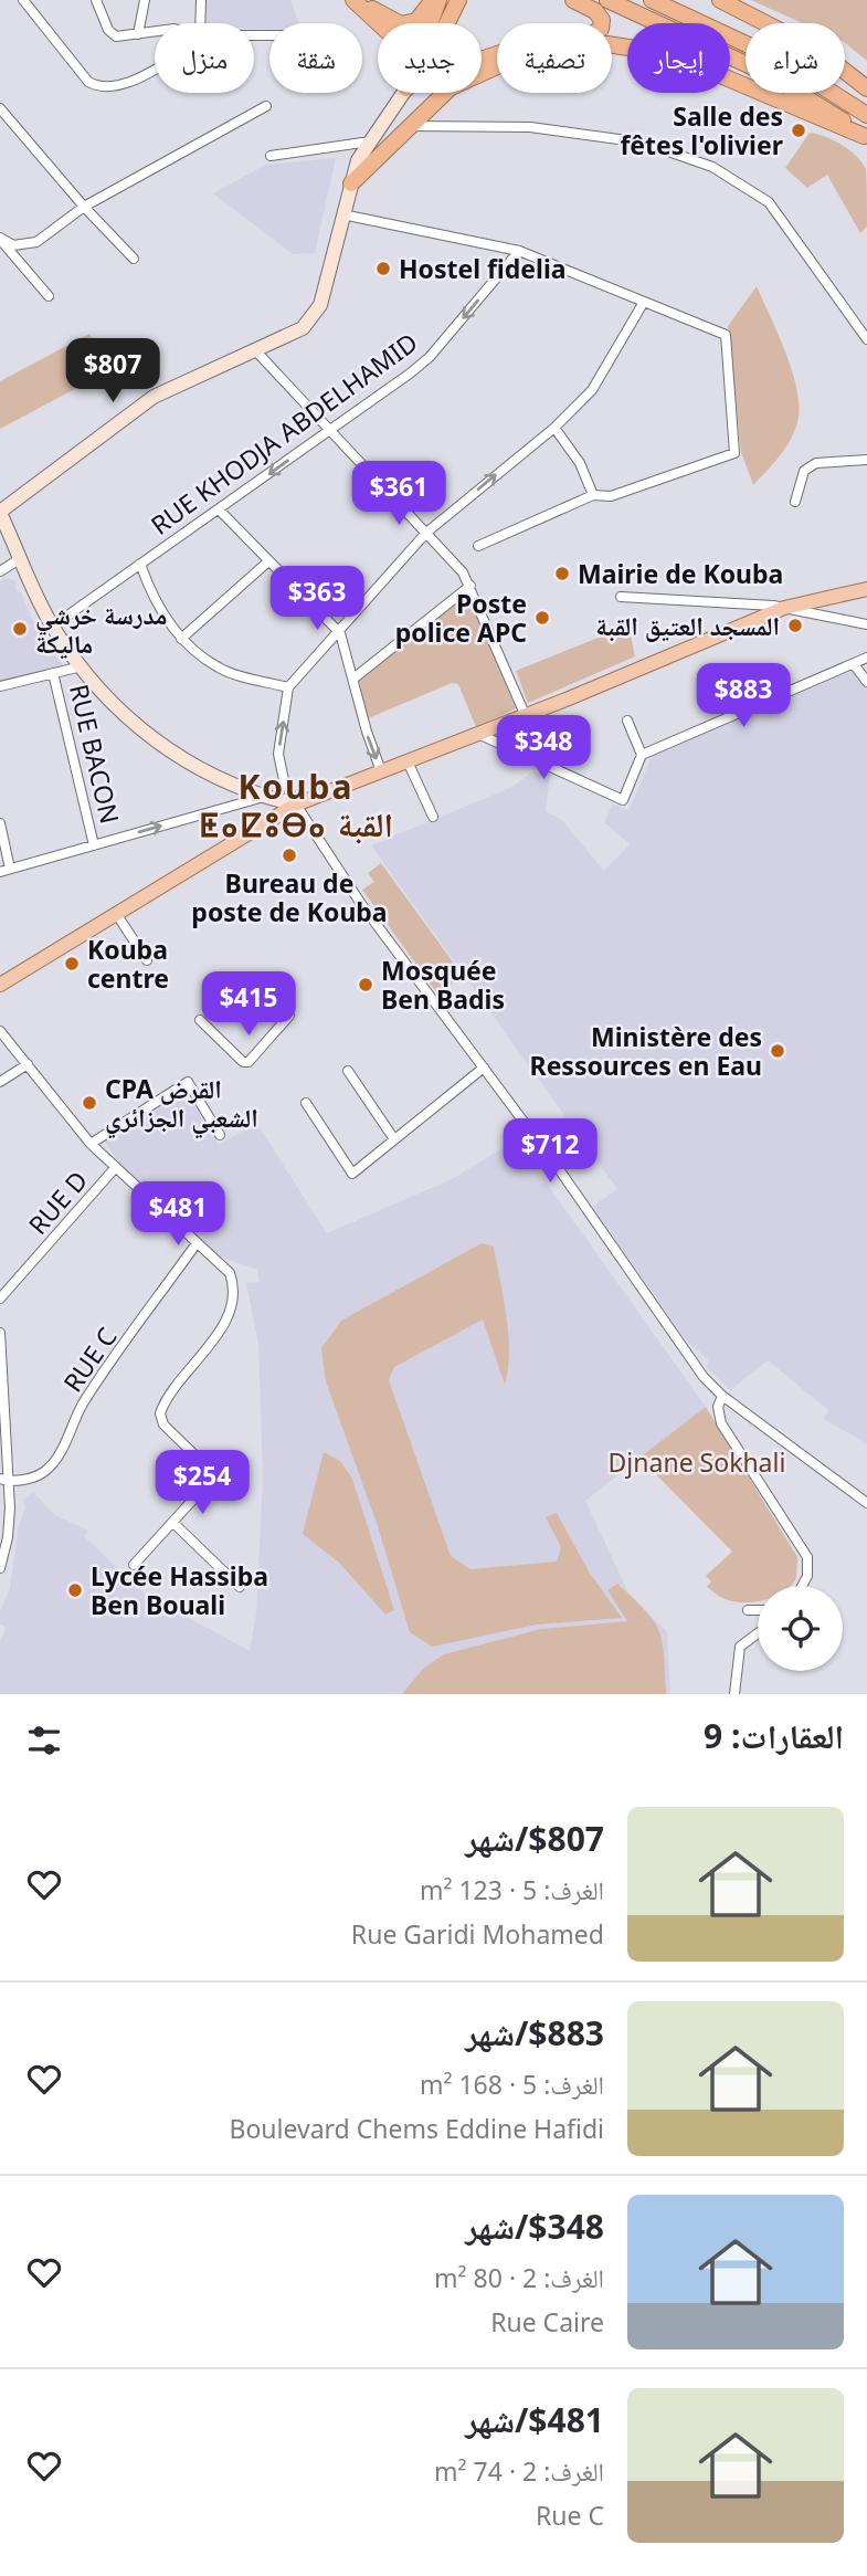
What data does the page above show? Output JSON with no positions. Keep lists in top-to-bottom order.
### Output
{
  "streets": {
    "street": [
      "RUE KHODJA ABDELHAMID",
      "RUE BACON",
      "RUE D",
      "RUE C"
    ]
  },
  "one_way": ["RUE KHODJA ABDELHAMID"],
  "districts": ["Kouba ⵟⴰⵇⵓⴱⴰ القبة"],
  "parks": ["Djnane Sokhali"],
  "places": [
    "Salle des fêtes l'olivier",
    "Hostel fidelia",
    "Mairie de Kouba",
    "Poste police APC",
    "المسجد العتيق القبة",
    "مدرسة خرشي ماليكة",
    "Bureau de poste de Kouba",
    "Kouba centre",
    "Mosquée Ben Badis",
    "Ministère des Ressources en Eau",
    "CPA القرض الشعبي الجزائري",
    "Lycée Hassiba Ben Bouali"
  ],
  "page": {
    "chip": [
      "شراء",
      "إيجار",
      "تصفية",
      "جديد",
      "شقة",
      "منزل"
    ],
    "price": [
      "$807",
      "$361",
      "$363",
      "$883",
      "$348",
      "$415",
      "$712",
      "$481",
      "$254"
    ],
    "heading": "العقارات: 9",
    "list": [
      {
        "name": "$807/شهر",
        "note": "الغرف: 5 · 123 m² · Rue Garidi Mohamed"
      },
      {
        "name": "$883/شهر",
        "note": "الغرف: 5 · 168 m² · Boulevard Chems Eddine Hafidi"
      },
      {
        "name": "$348/شهر",
        "note": "الغرف: 2 · 80 m² · Rue Caire"
      },
      {
        "name": "$481/شهر",
        "note": "الغرف: 2 · 74 m² · Rue C"
      }
    ]
  }
}
